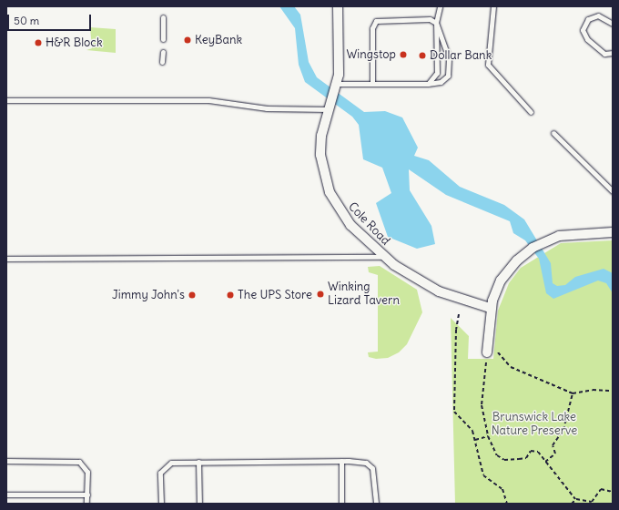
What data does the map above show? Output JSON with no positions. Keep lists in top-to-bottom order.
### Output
{
  "streets": {
    "street": ["Cole Road"]
  },
  "parks": ["Brunswick Lake Nature Preserve"],
  "places": [
    "KeyBank",
    "H&R Block",
    "Wingstop",
    "Dollar Bank",
    "Winking Lizard Tavern",
    "Jimmy John's",
    "The UPS Store"
  ],
  "scale_bar": "50 m"
}
